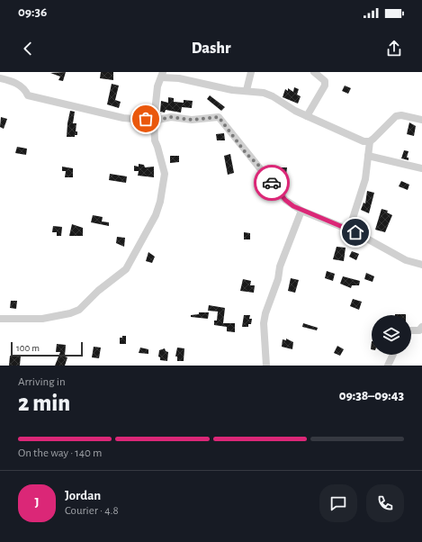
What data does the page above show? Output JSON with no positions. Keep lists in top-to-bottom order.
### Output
{
  "scale_bar": "100 m",
  "page": {
    "status": "09:36",
    "header": "Dashr",
    "scale": "100 m",
    "heading": ["2 min", "Arriving in", "09:38–09:43"],
    "panel": ["Jordan", "Courier · 4.8"],
    "bar": "On the way · 140 m",
    "round": "J"
  }
}
